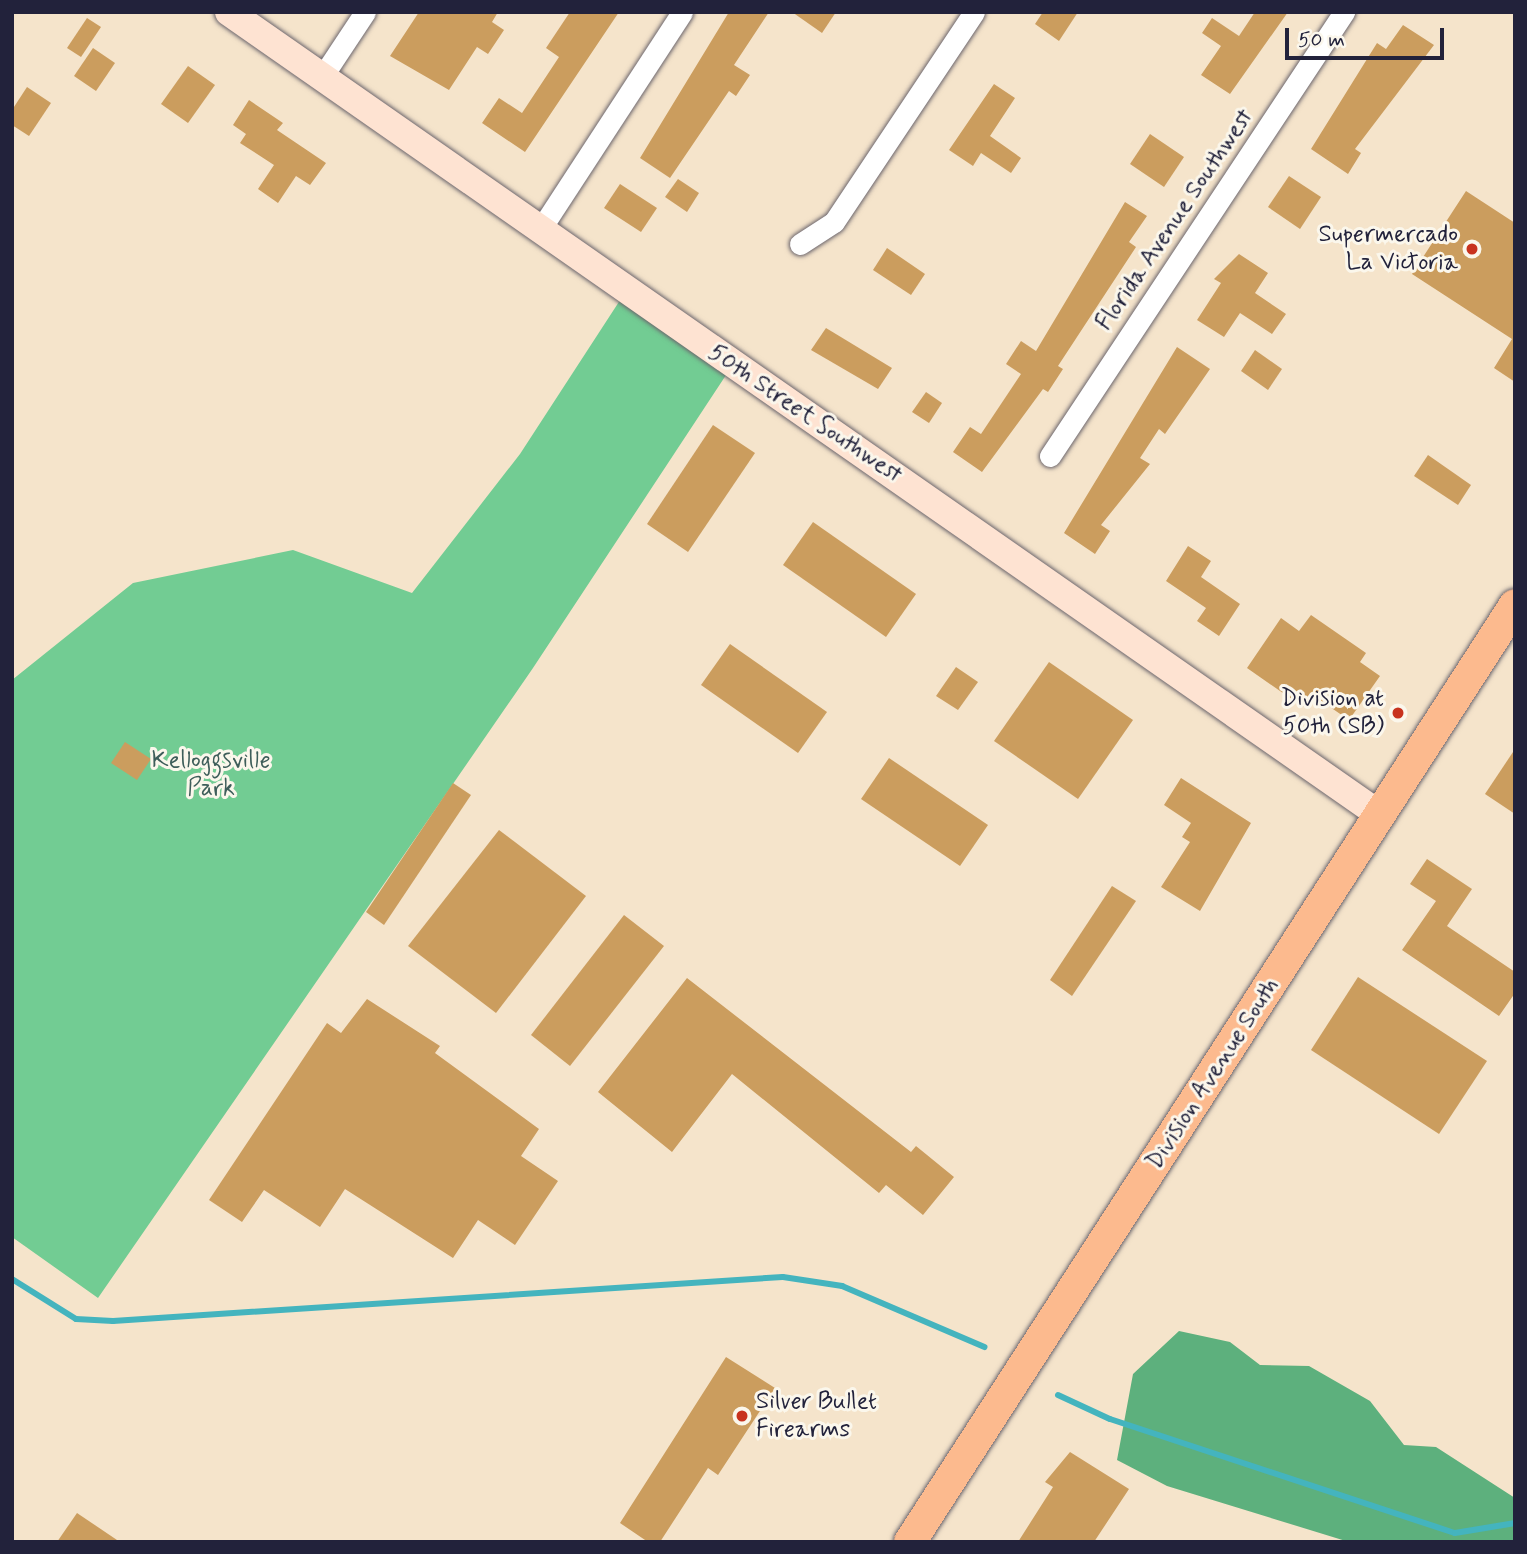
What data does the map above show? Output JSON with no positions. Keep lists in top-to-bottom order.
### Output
{
  "streets": {
    "main road": ["Division Avenue South"],
    "street": ["Florida Avenue Southwest", "50th Street Southwest"]
  },
  "crossings": [
    ["50th Street Southwest", "Division Avenue South"]
  ],
  "parks": ["Kelloggsville Park"],
  "places": ["Supermercado La Victoria", "Division at 50th (SB)", "Silver Bullet Firearms"],
  "scale_bar": "50 m"
}
